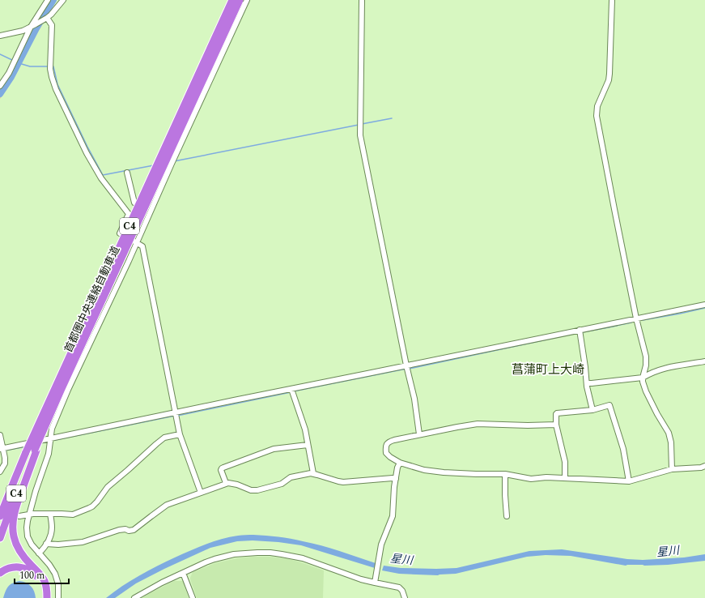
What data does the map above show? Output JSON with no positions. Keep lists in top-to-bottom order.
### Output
{
  "streets": {
    "highway": ["C4", "首都圏中央連絡自動車道"]
  },
  "districts": ["菖蒲町上大崎"],
  "water": ["星川"],
  "scale_bar": "100 m"
}
